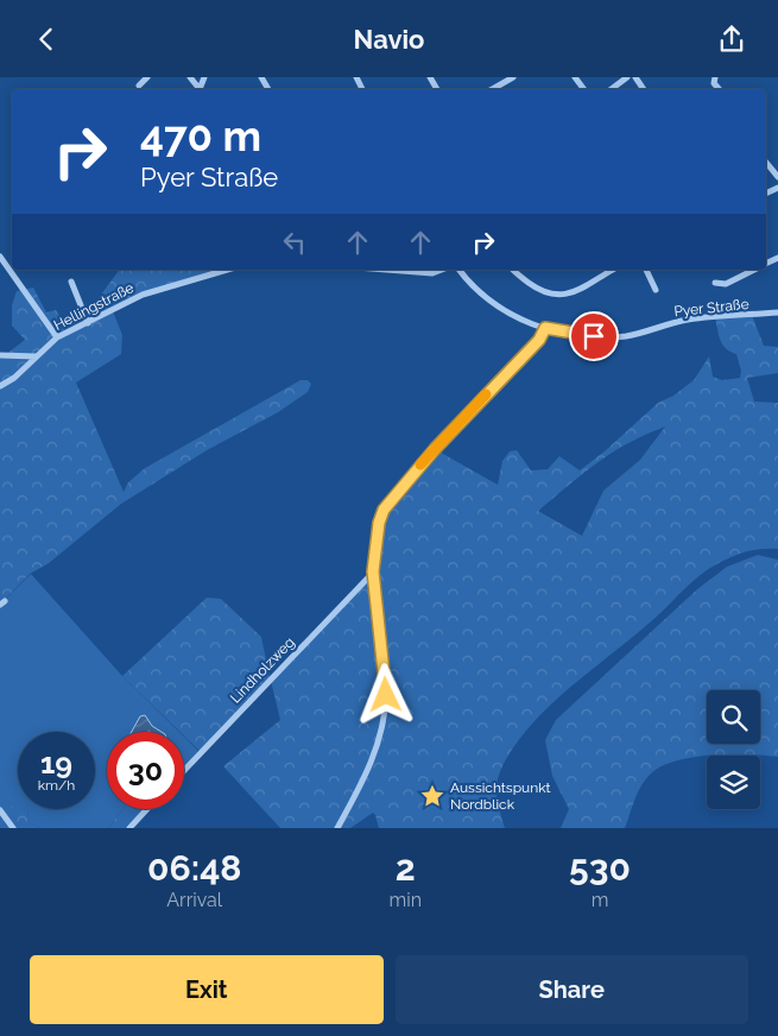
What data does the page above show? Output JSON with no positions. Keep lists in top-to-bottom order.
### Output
{
  "streets": {
    "street": ["Hellingstraße", "Pyer Straße", "Lindholzweg"]
  },
  "places": {
    "place": ["Aussichtspunkt Nordblick"]
  },
  "page": {
    "header": "Navio",
    "turn": ["470 m", "Pyer Straße"],
    "speed": "19 km/h",
    "limit": "30",
    "eta": [
      "06:48",
      "Arrival",
      "2",
      "min",
      "530",
      "m"
    ],
    "buttons": ["Exit", "Share"]
  }
}
